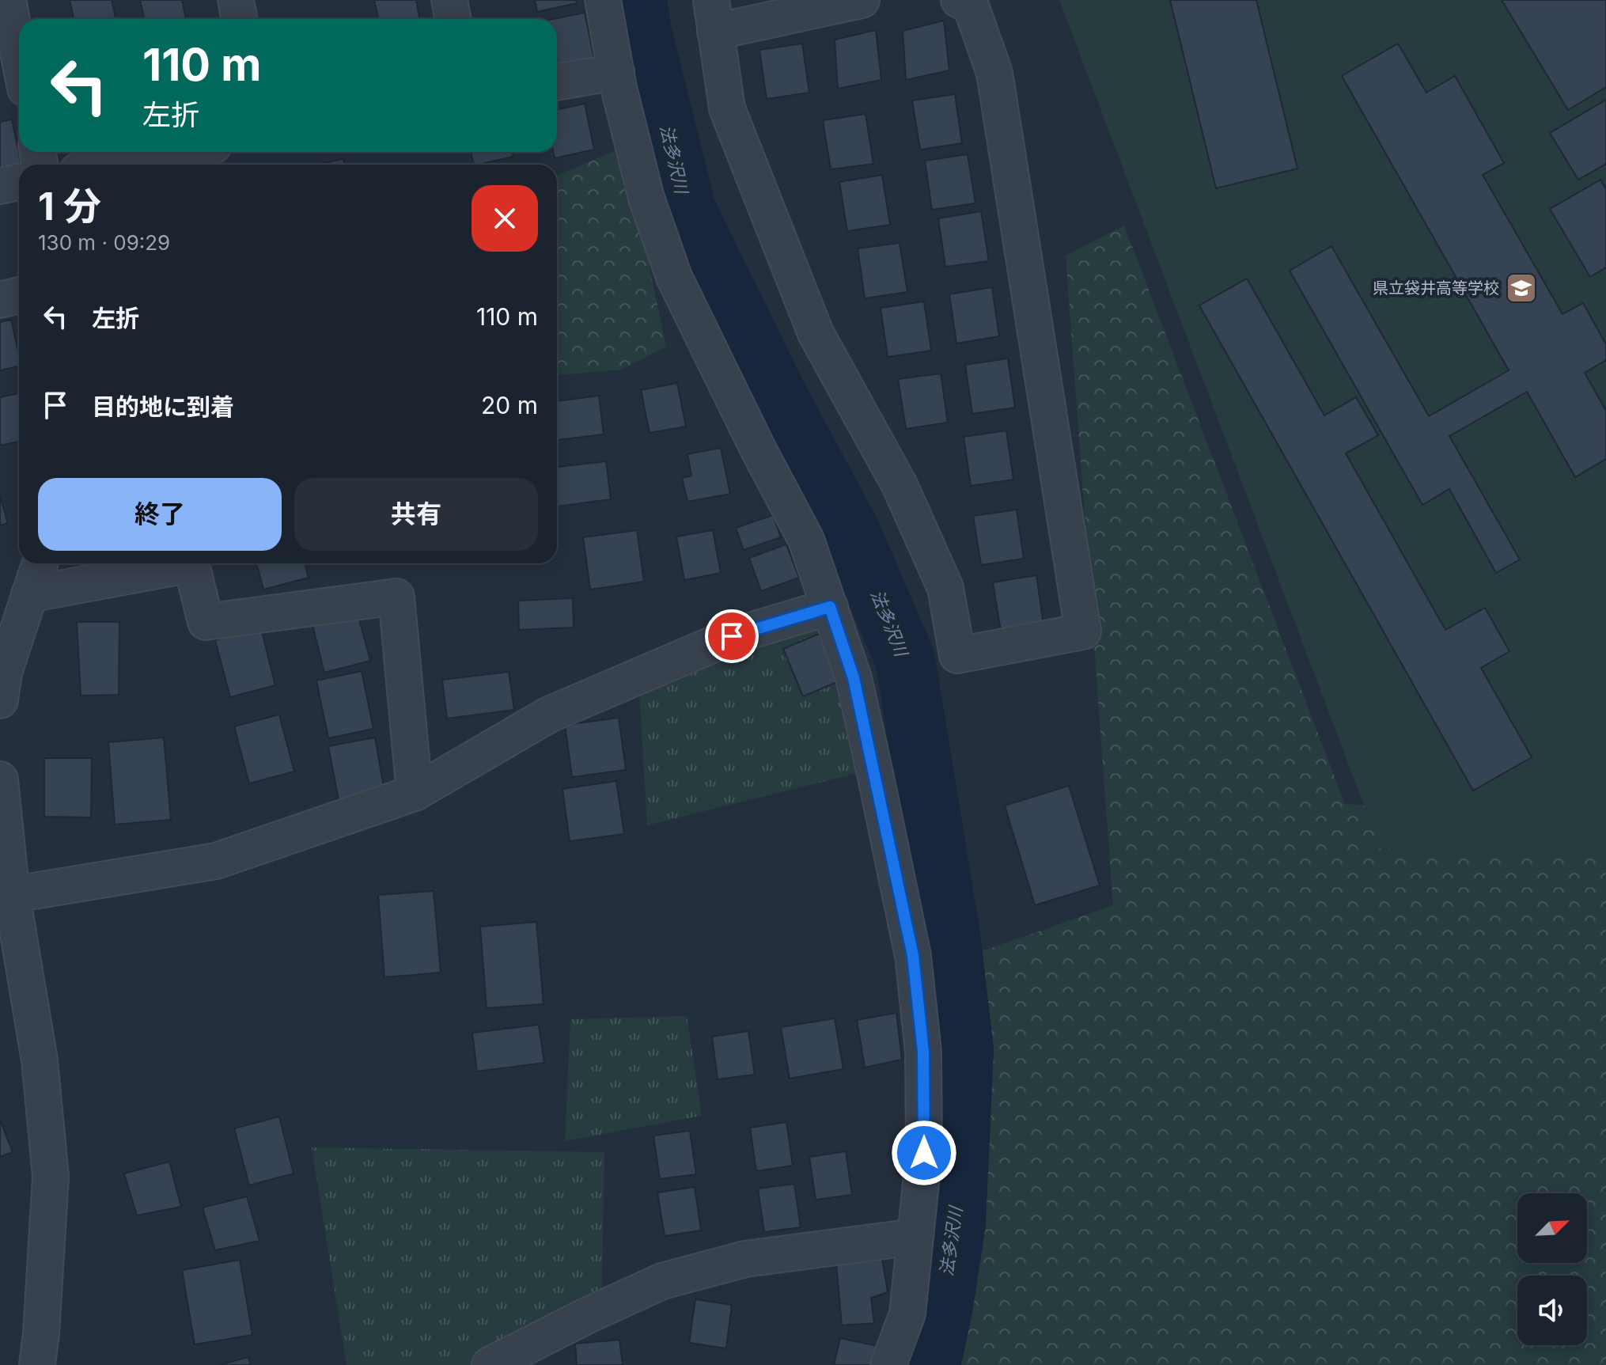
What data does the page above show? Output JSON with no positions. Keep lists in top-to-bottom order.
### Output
{
  "water": ["法多沢川"],
  "places": {
    "school or university": ["県立袋井高等学校"]
  },
  "north": "top right",
  "page": {
    "turn": ["110 m", "左折"],
    "heading": ["1 分", "130 m · 09:29"],
    "list": [
      {
        "name": "左折",
        "value": "110 m"
      },
      {
        "name": "目的地に到着",
        "value": "20 m"
      }
    ],
    "buttons": ["終了", "共有"]
  }
}
